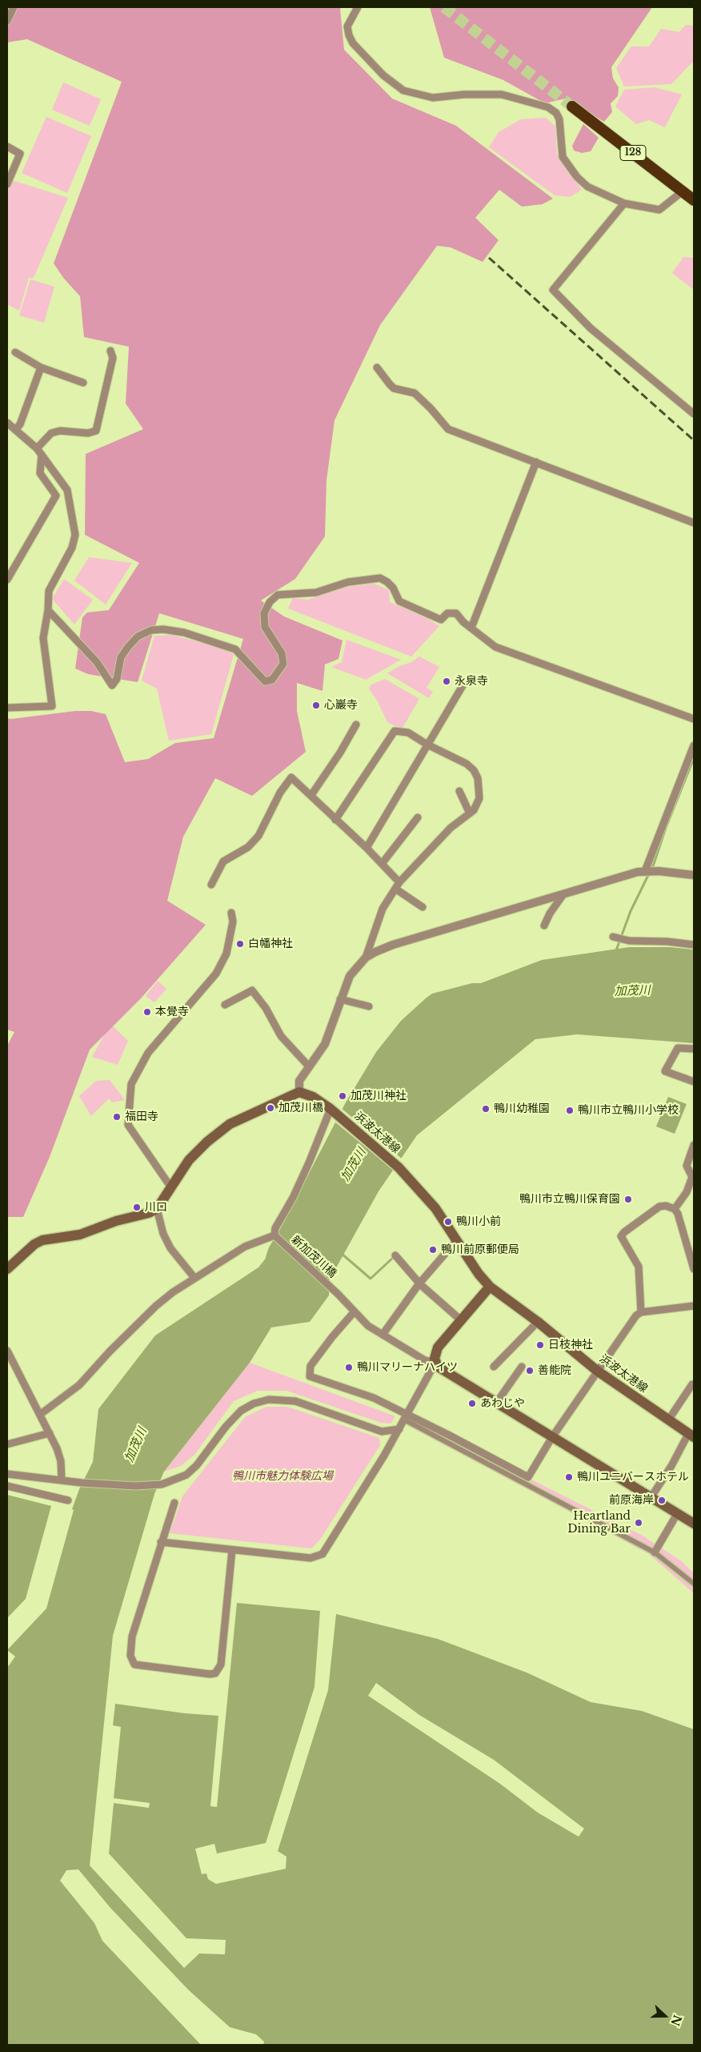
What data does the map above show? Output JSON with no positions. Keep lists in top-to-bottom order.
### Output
{
  "streets": {
    "highway": ["128"],
    "main road": ["浜波太港線"],
    "street": ["新加茂川橋"]
  },
  "water": ["加茂川"],
  "parks": ["鴨川市魅力体験広場"],
  "places": [
    "永泉寺",
    "心巖寺",
    "白幡神社",
    "本覺寺",
    "加茂川神社",
    "加茂川橋",
    "鴨川幼稚園",
    "鴨川市立鴨川小学校",
    "福田寺",
    "鴨川市立鴨川保育園",
    "川口",
    "鴨川小前",
    "鴨川前原郵便局",
    "日枝神社",
    "鴨川マリーナハイツ",
    "善能院",
    "あわじや",
    "鴨川ユニバースホテル",
    "前原海岸",
    "Heartland Dining Bar"
  ],
  "north": "right"
}
